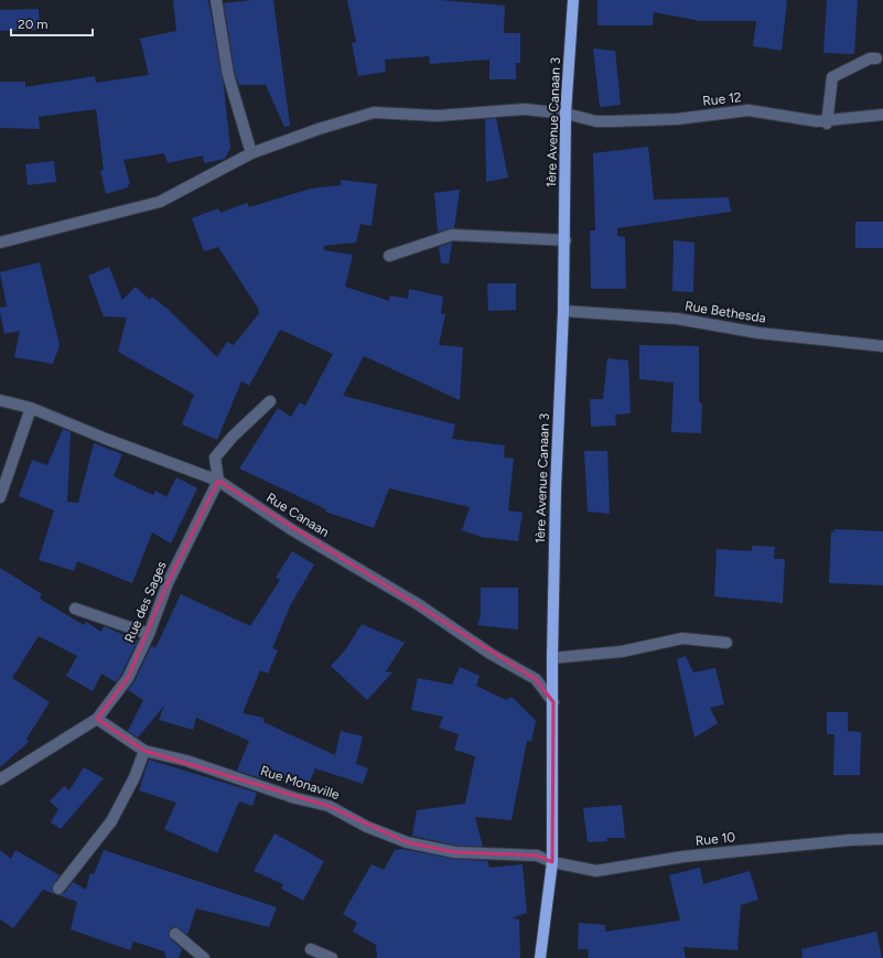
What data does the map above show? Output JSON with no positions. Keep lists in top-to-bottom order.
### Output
{
  "streets": {
    "main road": ["1ère Avenue Canaan 3"],
    "street": [
      "Rue 12",
      "Rue Bethesda",
      "Rue Canaan",
      "Rue des Sages",
      "Rue Monaville",
      "Rue 10"
    ]
  },
  "crossings": [
    ["Rue 12", "1ère Avenue Canaan 3"],
    ["1ère Avenue Canaan 3", "Rue Bethesda"],
    ["1ère Avenue Canaan 3", "Rue Canaan"],
    ["1ère Avenue Canaan 3", "Rue Monaville"],
    ["1ère Avenue Canaan 3", "Rue 10"],
    ["Rue Canaan", "Rue des Sages"],
    ["Rue des Sages", "Rue Monaville"],
    ["Rue Monaville", "Rue 10"]
  ],
  "scale_bar": "20 m"
}
